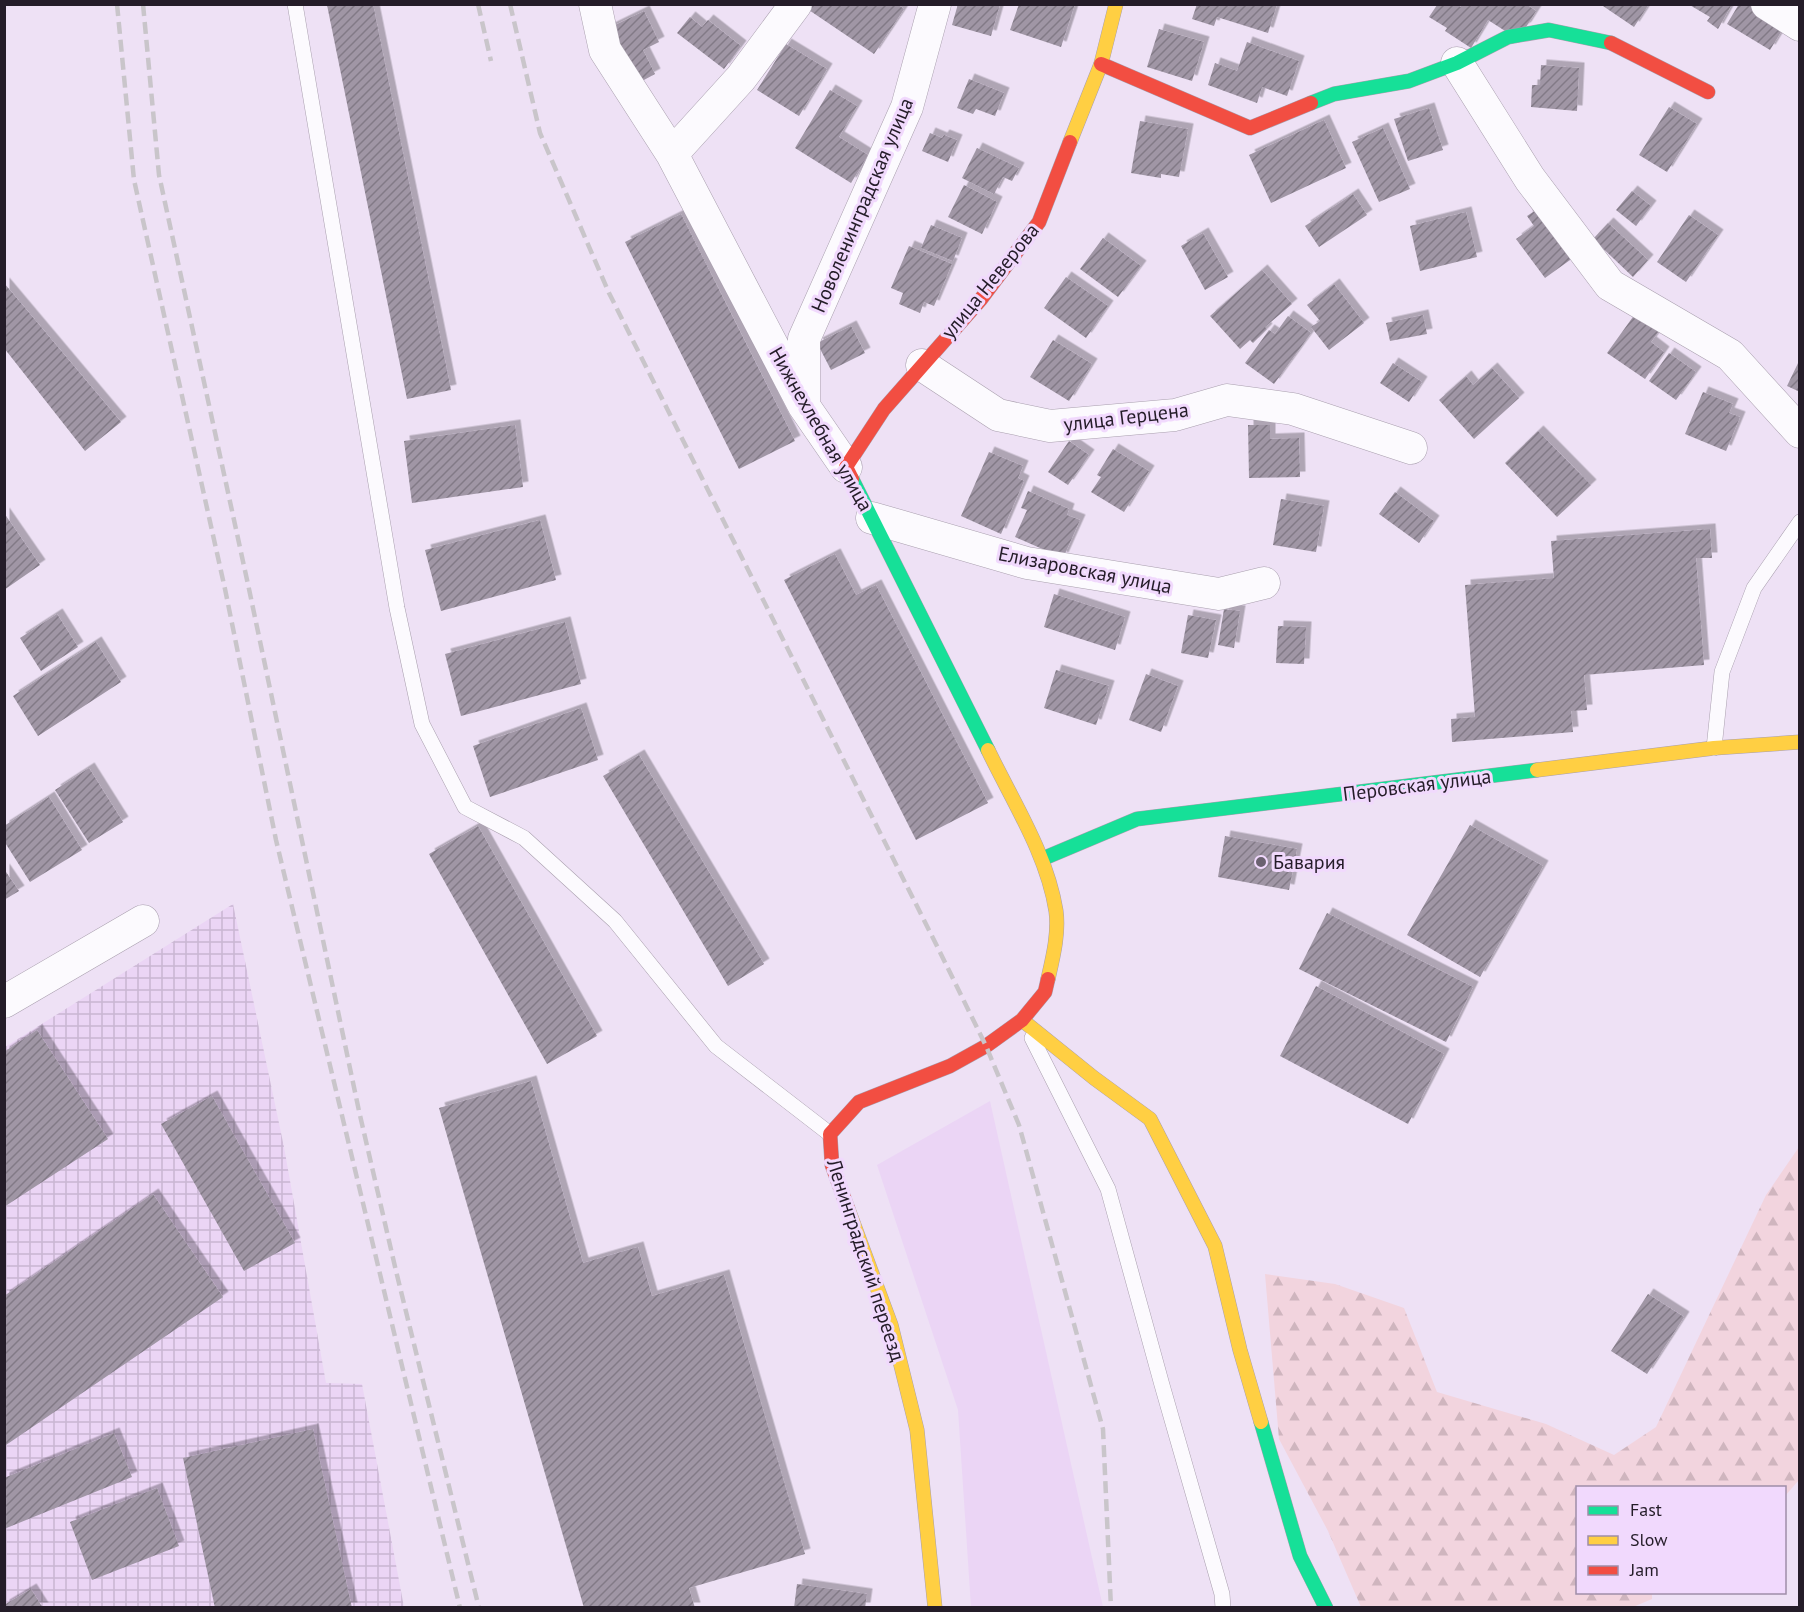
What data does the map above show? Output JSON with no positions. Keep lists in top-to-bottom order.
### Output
{
  "streets": {
    "street": [
      "Новоленинградская улица",
      "улица Неверова",
      "улица Герцена",
      "Нижнехлебная улица",
      "Елизаровская улица",
      "Перовская улица",
      "Ленинградский переезд"
    ]
  },
  "crossings": [
    ["Новоленинградская улица", "Нижнехлебная улица"],
    ["улица Неверова", "улица Герцена"],
    ["улица Неверова", "Нижнехлебная улица"],
    ["Нижнехлебная улица", "Елизаровская улица"],
    ["Нижнехлебная улица", "Перовская улица"],
    ["Нижнехлебная улица", "Ленинградский переезд"]
  ],
  "places": ["Бавария"],
  "legend": ["Fast", "Slow", "Jam"]
}
